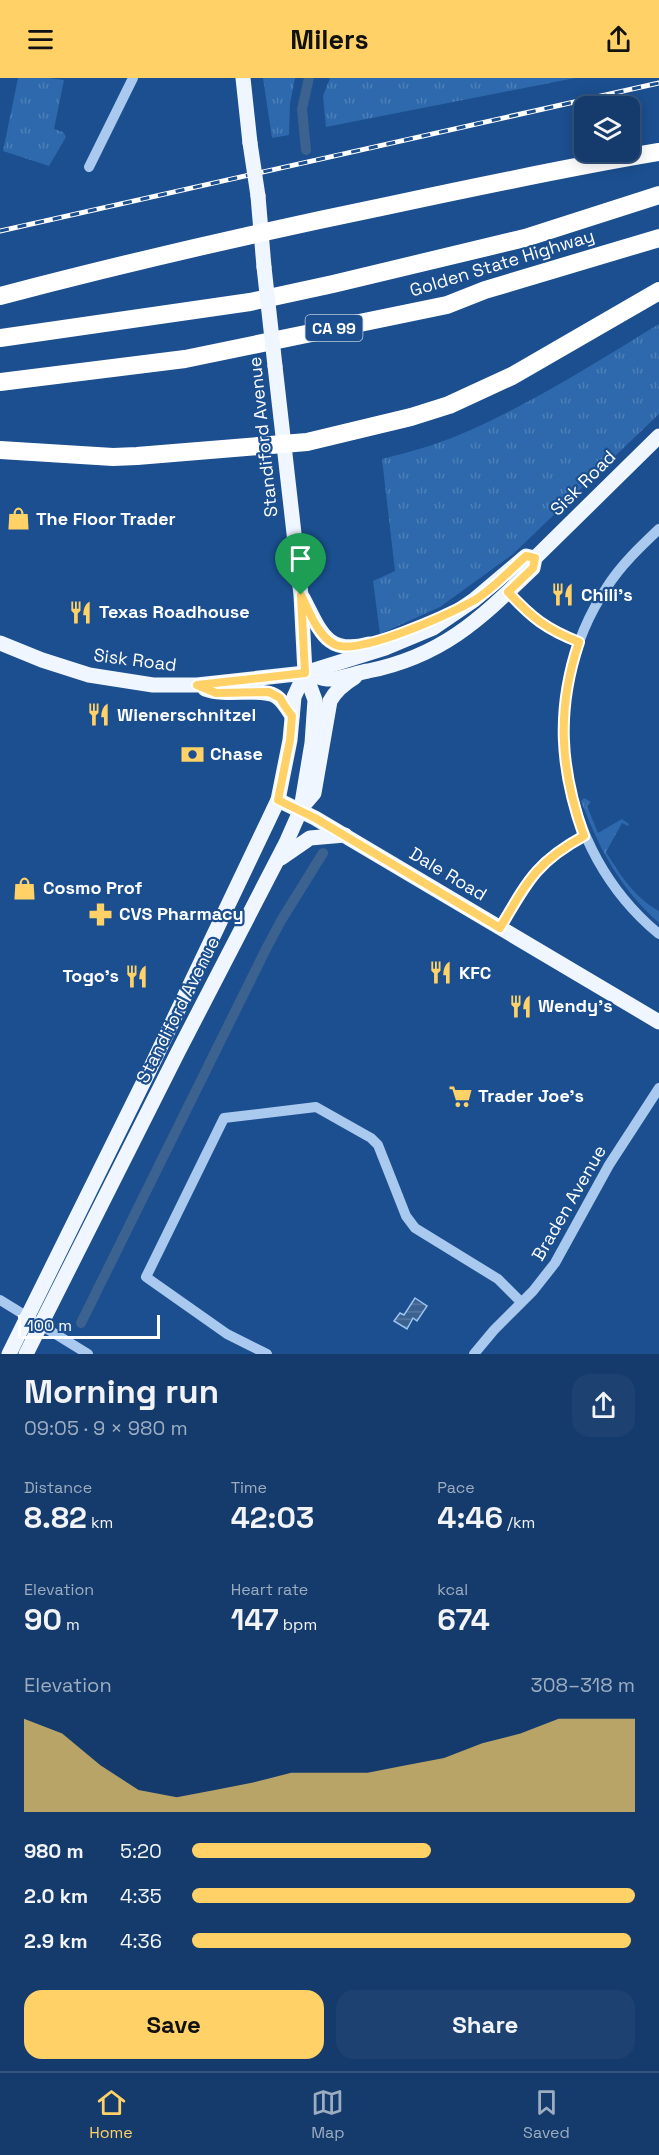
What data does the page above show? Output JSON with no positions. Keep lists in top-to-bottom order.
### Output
{
  "streets": {
    "highway": ["Golden State Highway", "CA 99"],
    "main road": ["Standiford Avenue", "Sisk Road", "Dale Road"],
    "street": ["Braden Avenue"]
  },
  "crossings": [
    ["Standiford Avenue", "Sisk Road"],
    ["Standiford Avenue", "Dale Road"]
  ],
  "places": {
    "shop": ["The Floor Trader", "Cosmo Prof"],
    "restaurant": [
      "Chili's",
      "Texas Roadhouse",
      "Wienerschnitzel",
      "KFC",
      "Togo's",
      "Wendy's"
    ],
    "bank": ["Chase"],
    "pharmacy": ["CVS Pharmacy"],
    "supermarket": ["Trader Joe's"]
  },
  "scale_bar": "100 m",
  "page": {
    "header": "Milers",
    "scale": "100 m",
    "heading": ["Morning run", "09:05 · 9 × 980 m"],
    "stats": [
      ["Distance", "8.82 km"],
      ["Time", "42:03"],
      ["Pace", "4:46 /km"],
      ["Elevation", "90 m"],
      ["Heart rate", "147 bpm"],
      ["kcal", "674"]
    ],
    "chart": ["Elevation", "308–318 m"],
    "list": [
      {
        "name": "980 m",
        "note": "5:20"
      },
      {
        "name": "2.0 km",
        "note": "4:35"
      },
      {
        "name": "2.9 km",
        "note": "4:36"
      }
    ],
    "buttons": ["Save", "Share"],
    "tabs": ["Home", "Map", "Saved"]
  }
}
